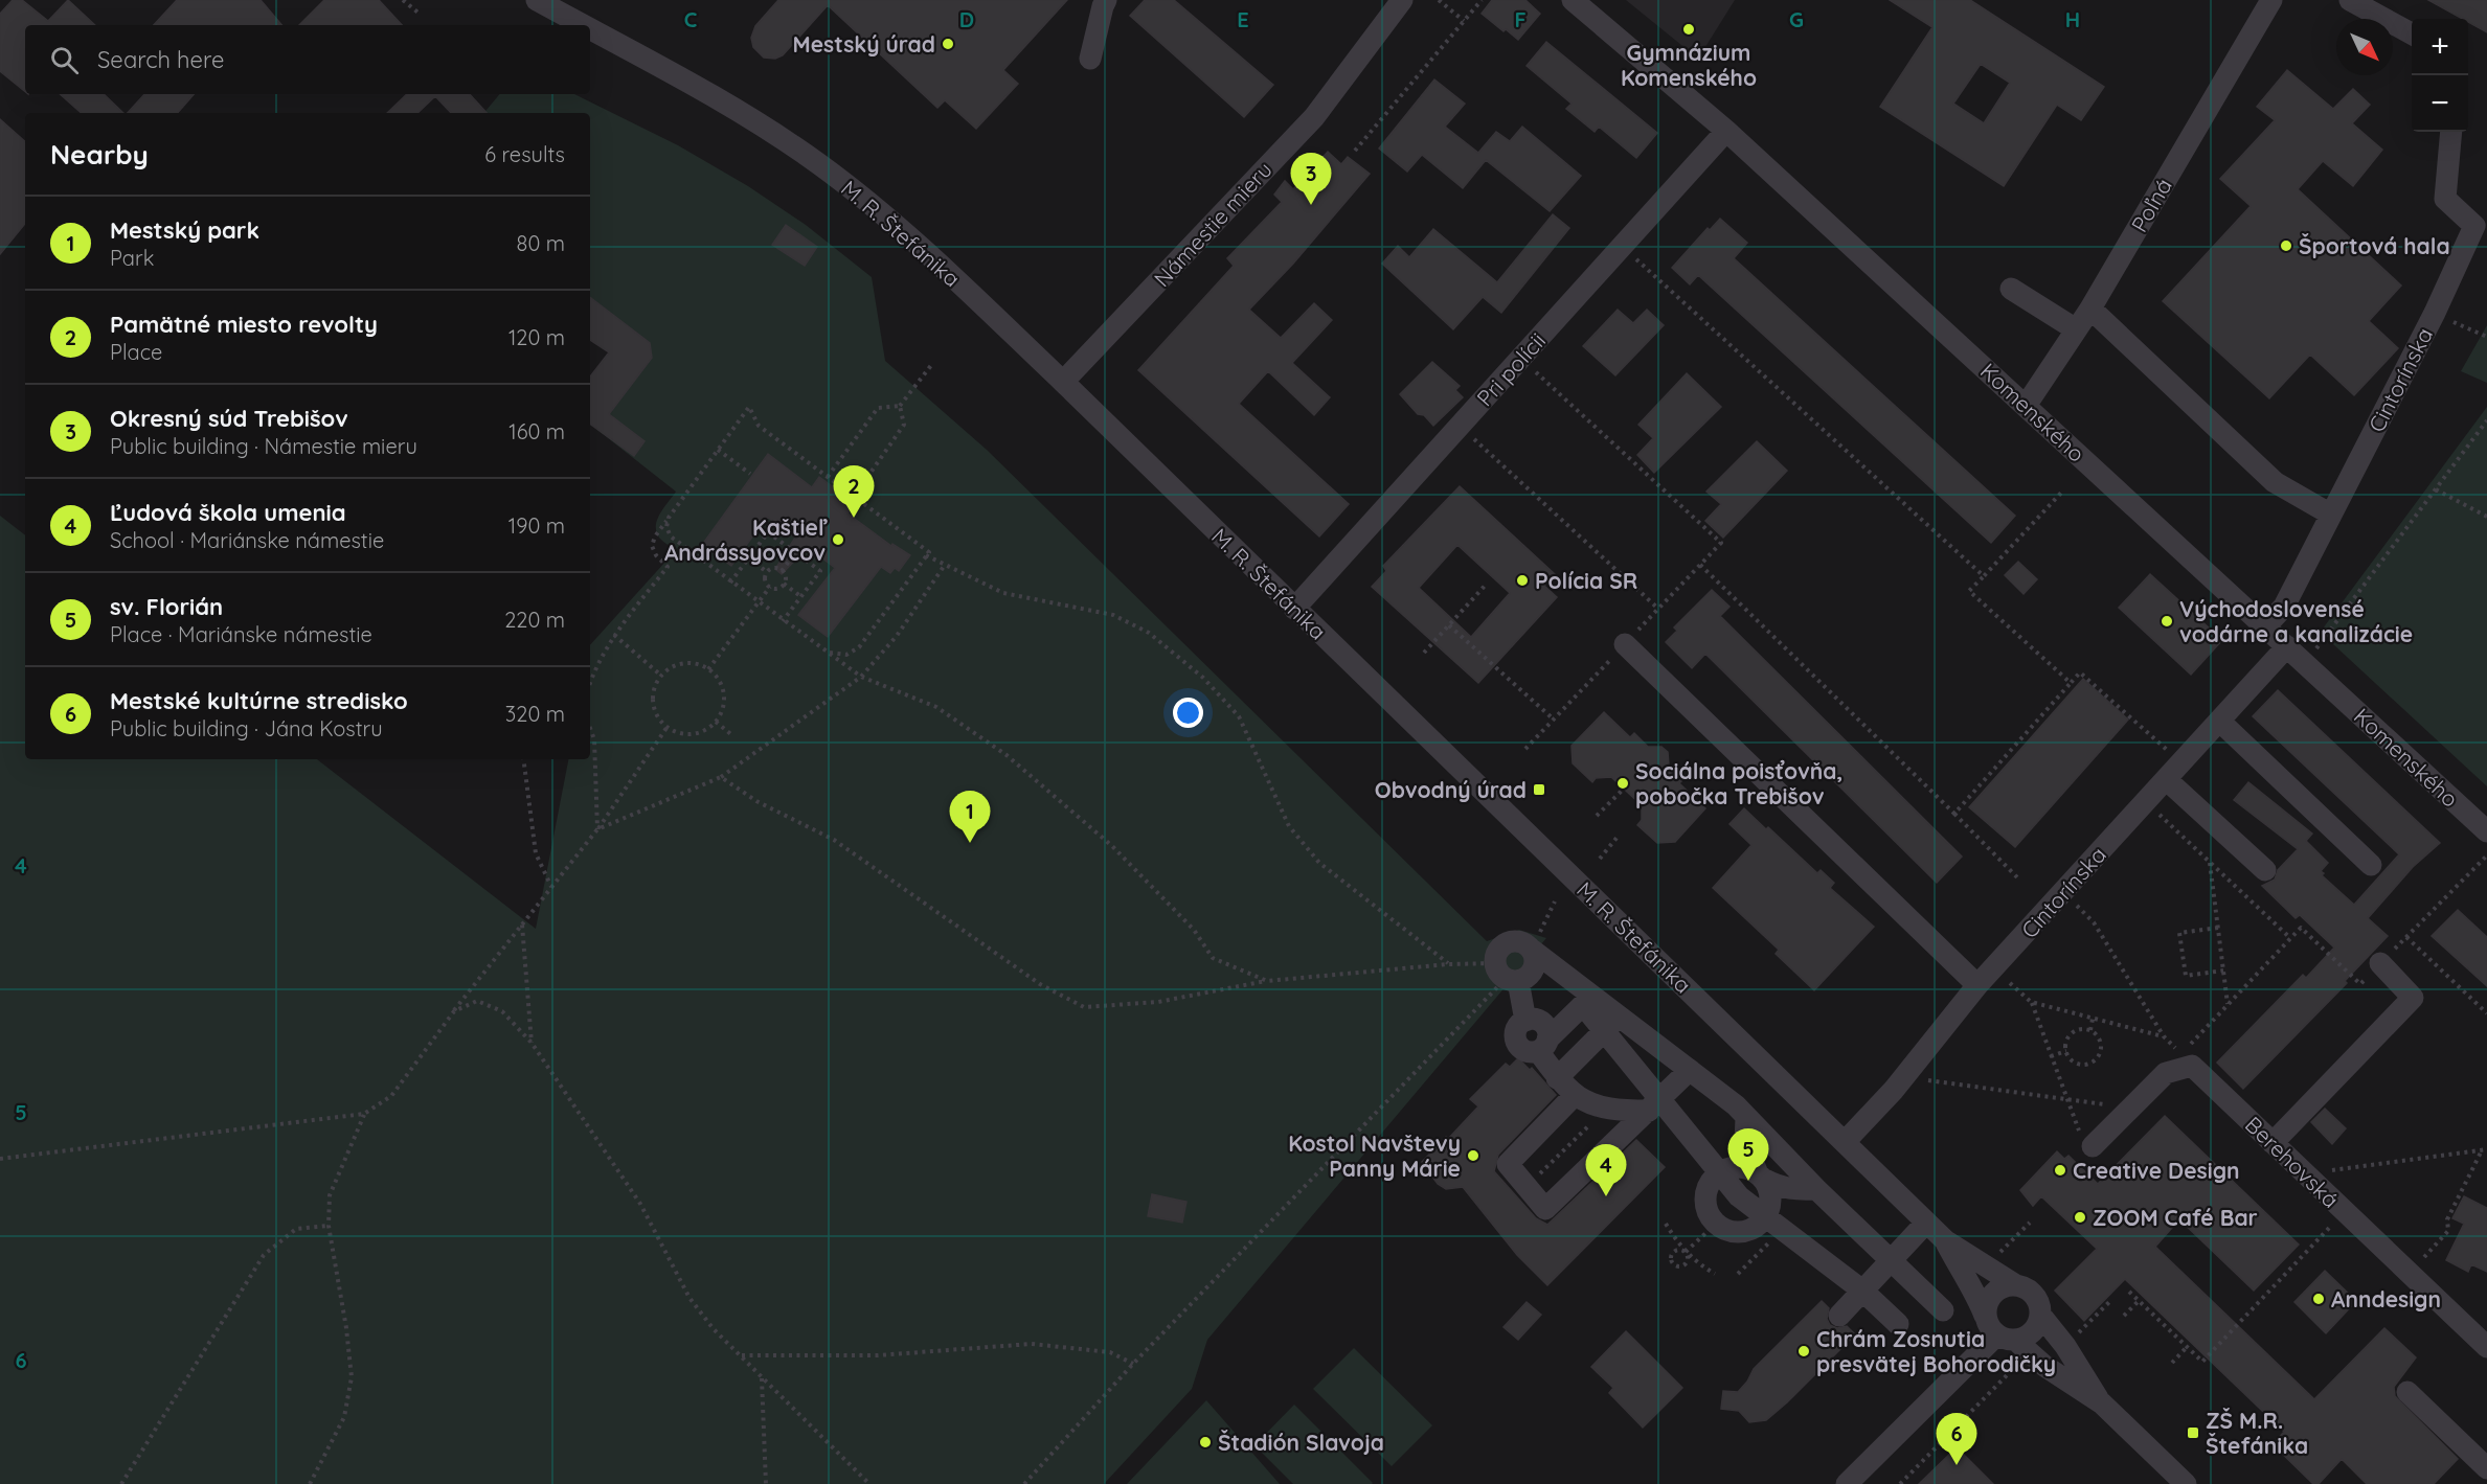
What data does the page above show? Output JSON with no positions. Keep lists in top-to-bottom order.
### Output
{
  "streets": {
    "street": [
      "Poľná",
      "Námestie mieru",
      "M. R. Štefánika",
      "Pri polícii",
      "Cintorínska",
      "Komenského",
      "Berehovská"
    ]
  },
  "crossings": [
    ["Poľná", "Komenského"],
    ["Námestie mieru", "M. R. Štefánika"],
    ["M. R. Štefánika", "Pri polícii"],
    ["M. R. Štefánika", "Cintorínska"],
    ["Pri polícii", "Komenského"],
    ["Cintorínska", "Komenského"]
  ],
  "places": {
    "other": [
      "Gymnázium Komenského",
      "Mestský úrad",
      "Športová hala",
      "Kaštieľ Andrássyovcov",
      "Polícia SR",
      "Východoslovensé vodárne a kanalizácie",
      "Sociálna poisťovňa, pobočka Trebišov",
      "Kostol Navštevy Panny Márie",
      "Creative Design",
      "ZOOM Café Bar",
      "Anndesign",
      "Chrám Zosnutia presvätej Bohorodičky",
      "Štadión Slavoja"
    ],
    "transit": ["Obvodný úrad", "ZŠ M.R. Štefánika"]
  },
  "north": "bottom right",
  "page": {
    "map_buttons": ["+", "−"],
    "search": "Search here",
    "heading": ["Nearby", "6 results"],
    "pins": [
      "3",
      "2",
      "1",
      "5",
      "4",
      "6"
    ],
    "list": [
      {
        "mark": "1",
        "name": "Mestský park",
        "note": "Park",
        "value": "80 m"
      },
      {
        "mark": "2",
        "name": "Pamätné miesto revolty",
        "note": "Place",
        "value": "120 m"
      },
      {
        "mark": "3",
        "name": "Okresný súd Trebišov",
        "note": "Public building · Námestie mieru",
        "value": "160 m"
      },
      {
        "mark": "4",
        "name": "Ľudová škola umenia",
        "note": "School · Mariánske námestie",
        "value": "190 m"
      },
      {
        "mark": "5",
        "name": "sv. Florián",
        "note": "Place · Mariánske námestie",
        "value": "220 m"
      },
      {
        "mark": "6",
        "name": "Mestské kultúrne stredisko",
        "note": "Public building · Jána Kostru",
        "value": "320 m"
      }
    ]
  },
  "grid": {
    "columns": [
      "C",
      "D",
      "E",
      "F",
      "G",
      "H"
    ],
    "rows": ["4", "5", "6"]
  }
}
